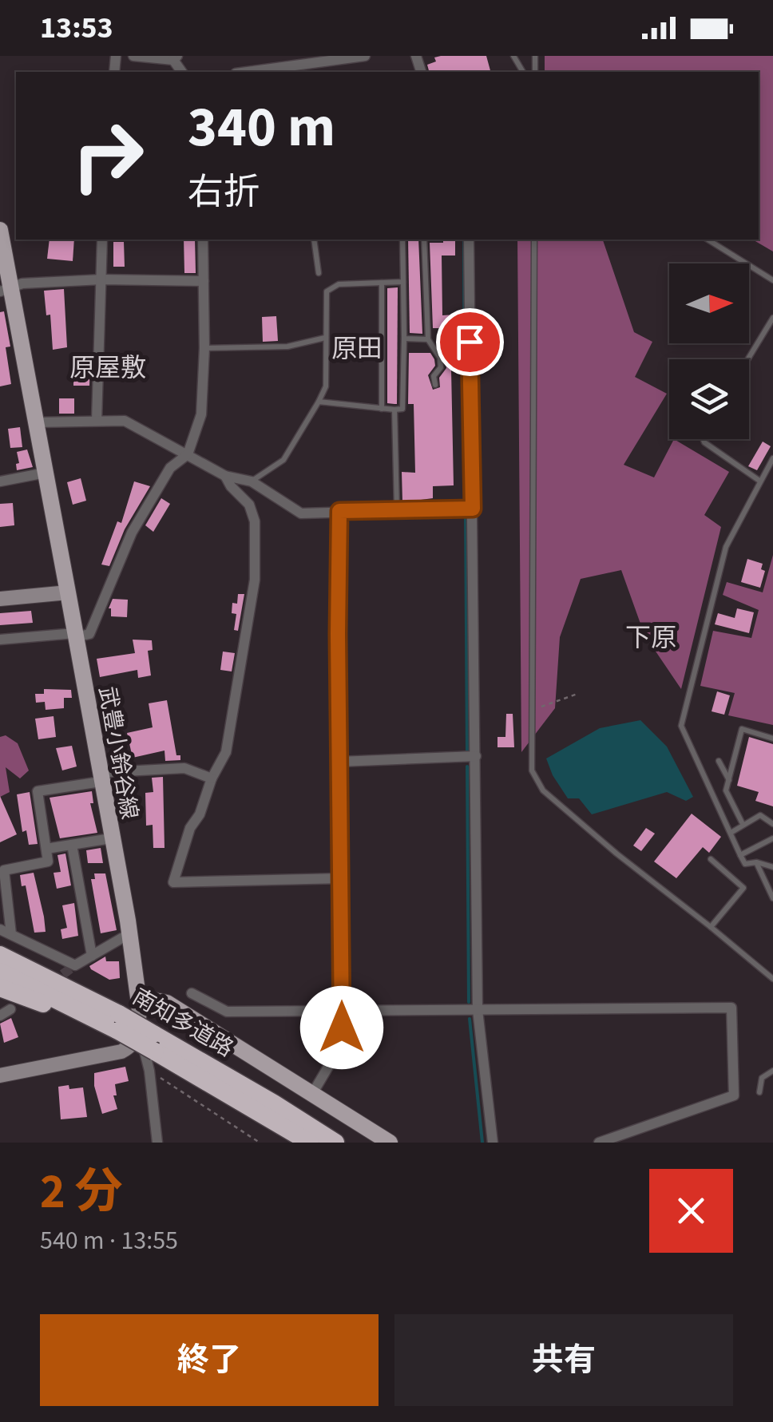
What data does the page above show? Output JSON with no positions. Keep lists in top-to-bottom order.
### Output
{
  "streets": {
    "highway": ["南知多道路"],
    "main road": ["武豊小鈴谷線"]
  },
  "districts": ["原田", "原屋敷", "下原"],
  "north": "right",
  "page": {
    "status": "13:53",
    "turn": ["340 m", "右折"],
    "heading": ["2 分", "540 m · 13:55"],
    "buttons": ["終了", "共有"]
  }
}
